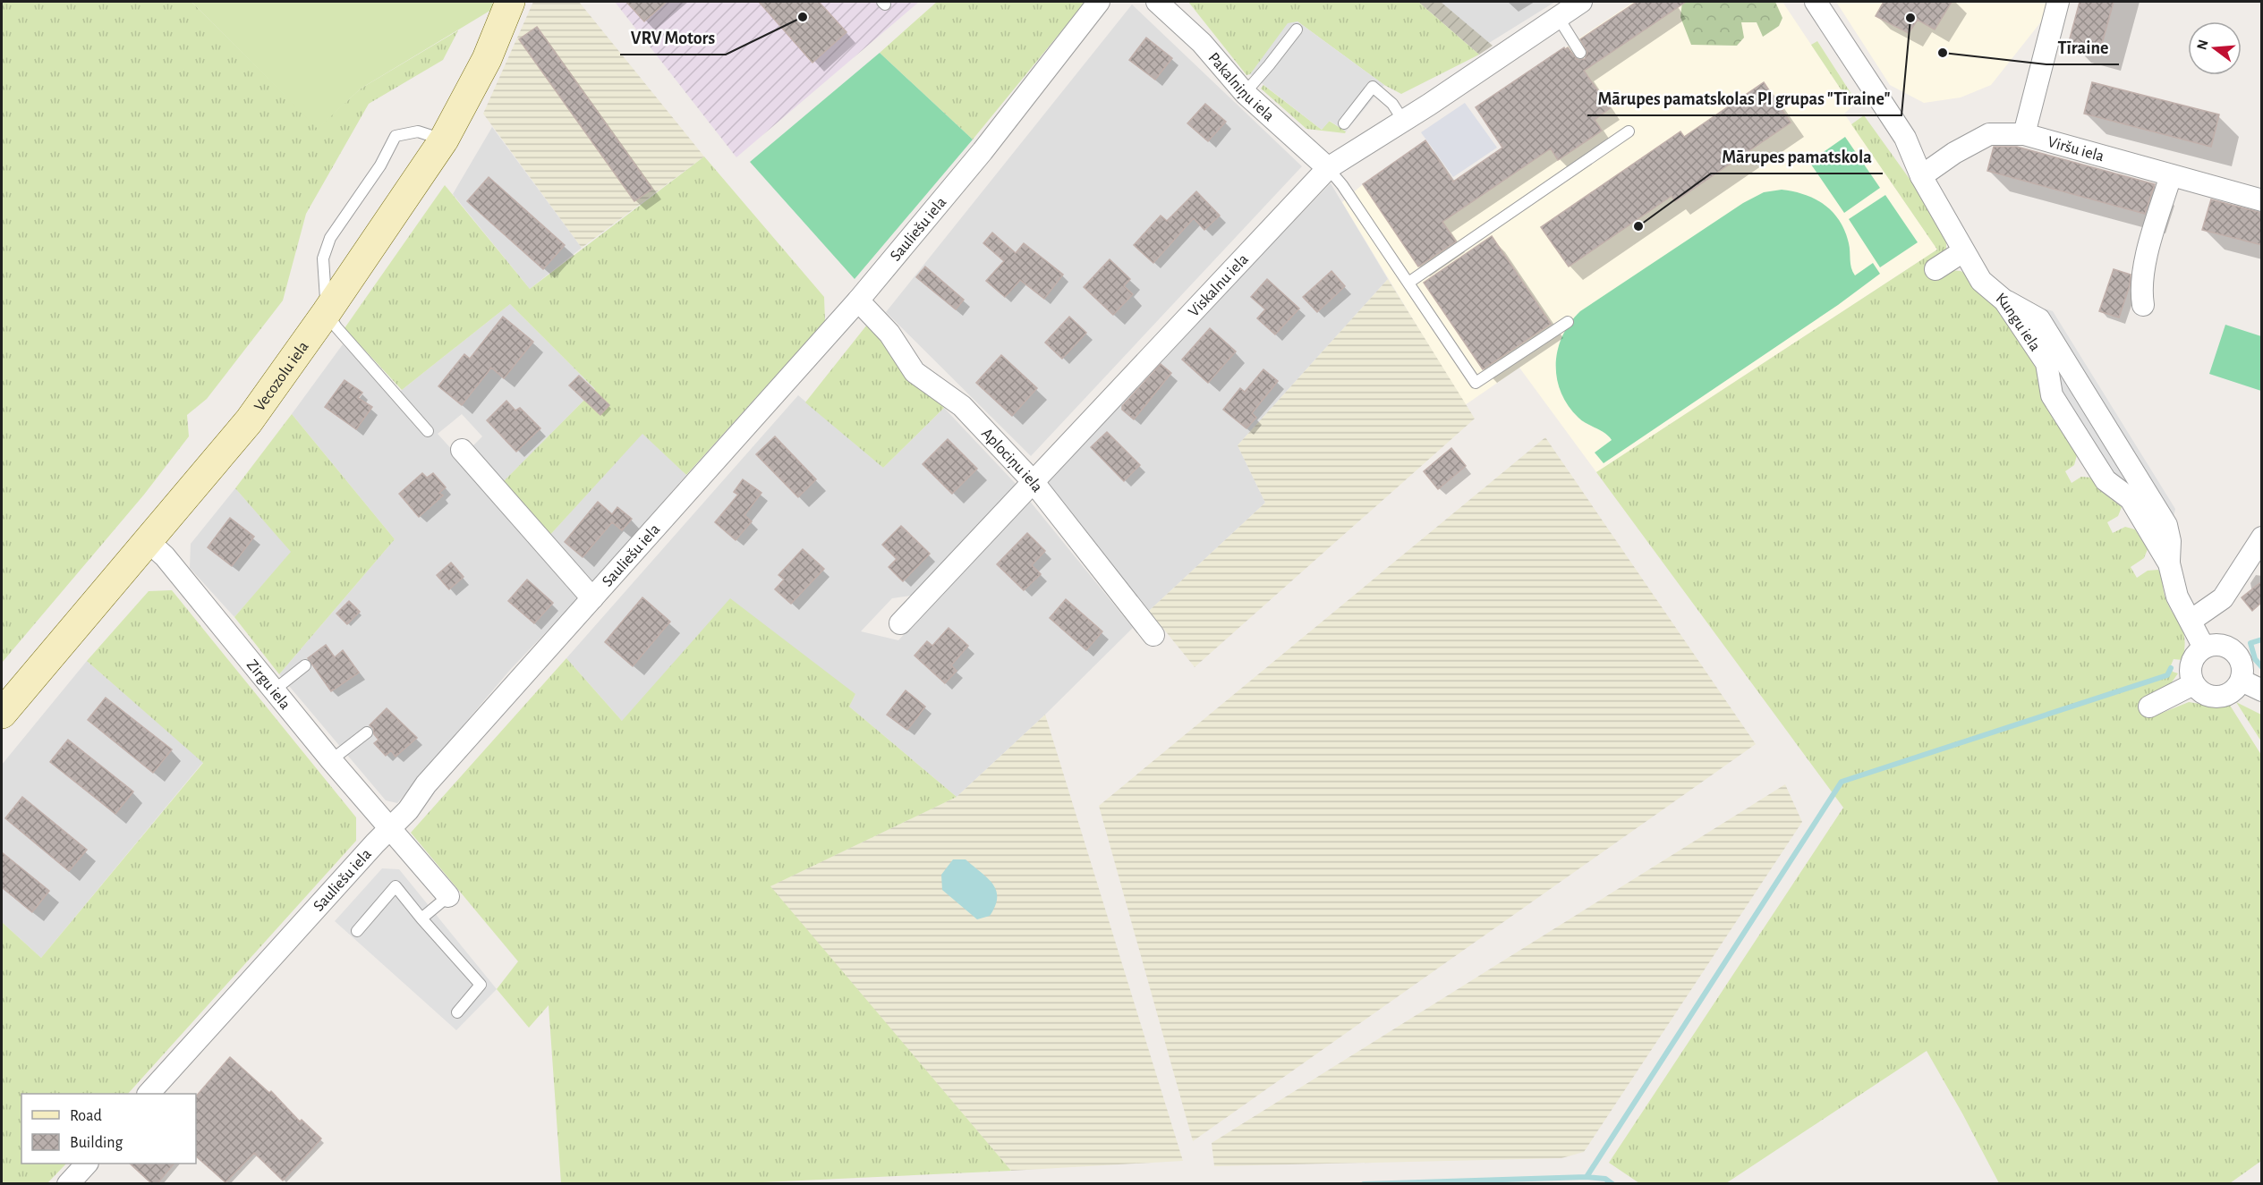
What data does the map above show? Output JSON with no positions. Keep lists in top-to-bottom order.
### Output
{
  "streets": {
    "street": [
      "Pakalniņu iela",
      "Viršu iela",
      "Sauliešu iela",
      "Viskalnu iela",
      "Kungu iela",
      "Vecozolu iela",
      "Aplociņu iela",
      "Zirgu iela"
    ]
  },
  "crossings": [
    ["Pakalniņu iela", "Viskalnu iela"],
    ["Viršu iela", "Kungu iela"],
    ["Sauliešu iela", "Aplociņu iela"],
    ["Sauliešu iela", "Zirgu iela"],
    ["Viskalnu iela", "Aplociņu iela"],
    ["Vecozolu iela", "Zirgu iela"]
  ],
  "places": [
    "VRV Motors",
    "Mārupes pamatskolas PI grupas \"Tīraine\"",
    "Tīraine",
    "Mārupes pamatskola"
  ],
  "legend": ["Road", "Building"],
  "north": "left"
}
